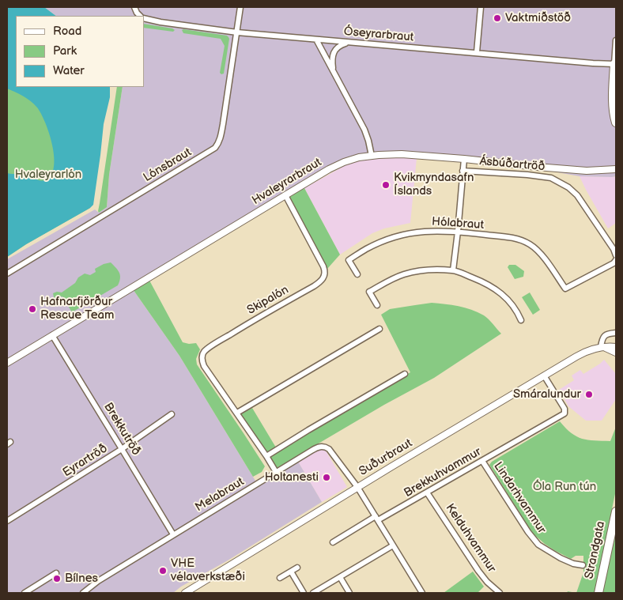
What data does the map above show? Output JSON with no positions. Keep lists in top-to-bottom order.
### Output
{
  "streets": {
    "main road": ["Strandgata"],
    "street": [
      "Óseyrarbraut",
      "Ásbúðartröð",
      "Lónsbraut",
      "Hvaleyrarbraut",
      "Hólabraut",
      "Skipalón",
      "Brekkutröð",
      "Suðurbraut",
      "Eyrartröð",
      "Brekkuhvammur",
      "Melabraut",
      "Lindarhvammur",
      "Kelduhvammur"
    ]
  },
  "crossings": [
    ["Óseyrarbraut", "Lónsbraut"],
    ["Hvaleyrarbraut", "Skipalón"],
    ["Hvaleyrarbraut", "Brekkutröð"],
    ["Skipalón", "Melabraut"],
    ["Brekkutröð", "Eyrartröð"],
    ["Brekkutröð", "Melabraut"],
    ["Suðurbraut", "Brekkuhvammur"],
    ["Suðurbraut", "Melabraut"],
    ["Brekkuhvammur", "Lindarhvammur"],
    ["Brekkuhvammur", "Kelduhvammur"]
  ],
  "parks": ["Hvaleyrarlón", "Óla Run tún"],
  "places": [
    "Vaktmiðstöð",
    "Kvikmyndasafn Íslands",
    "Hafnarfjörður Rescue Team",
    "Smáralundur",
    "Holtanesti",
    "VHE vélaverkstæði",
    "Bílnes"
  ],
  "legend": ["Road", "Park", "Water"]
}
